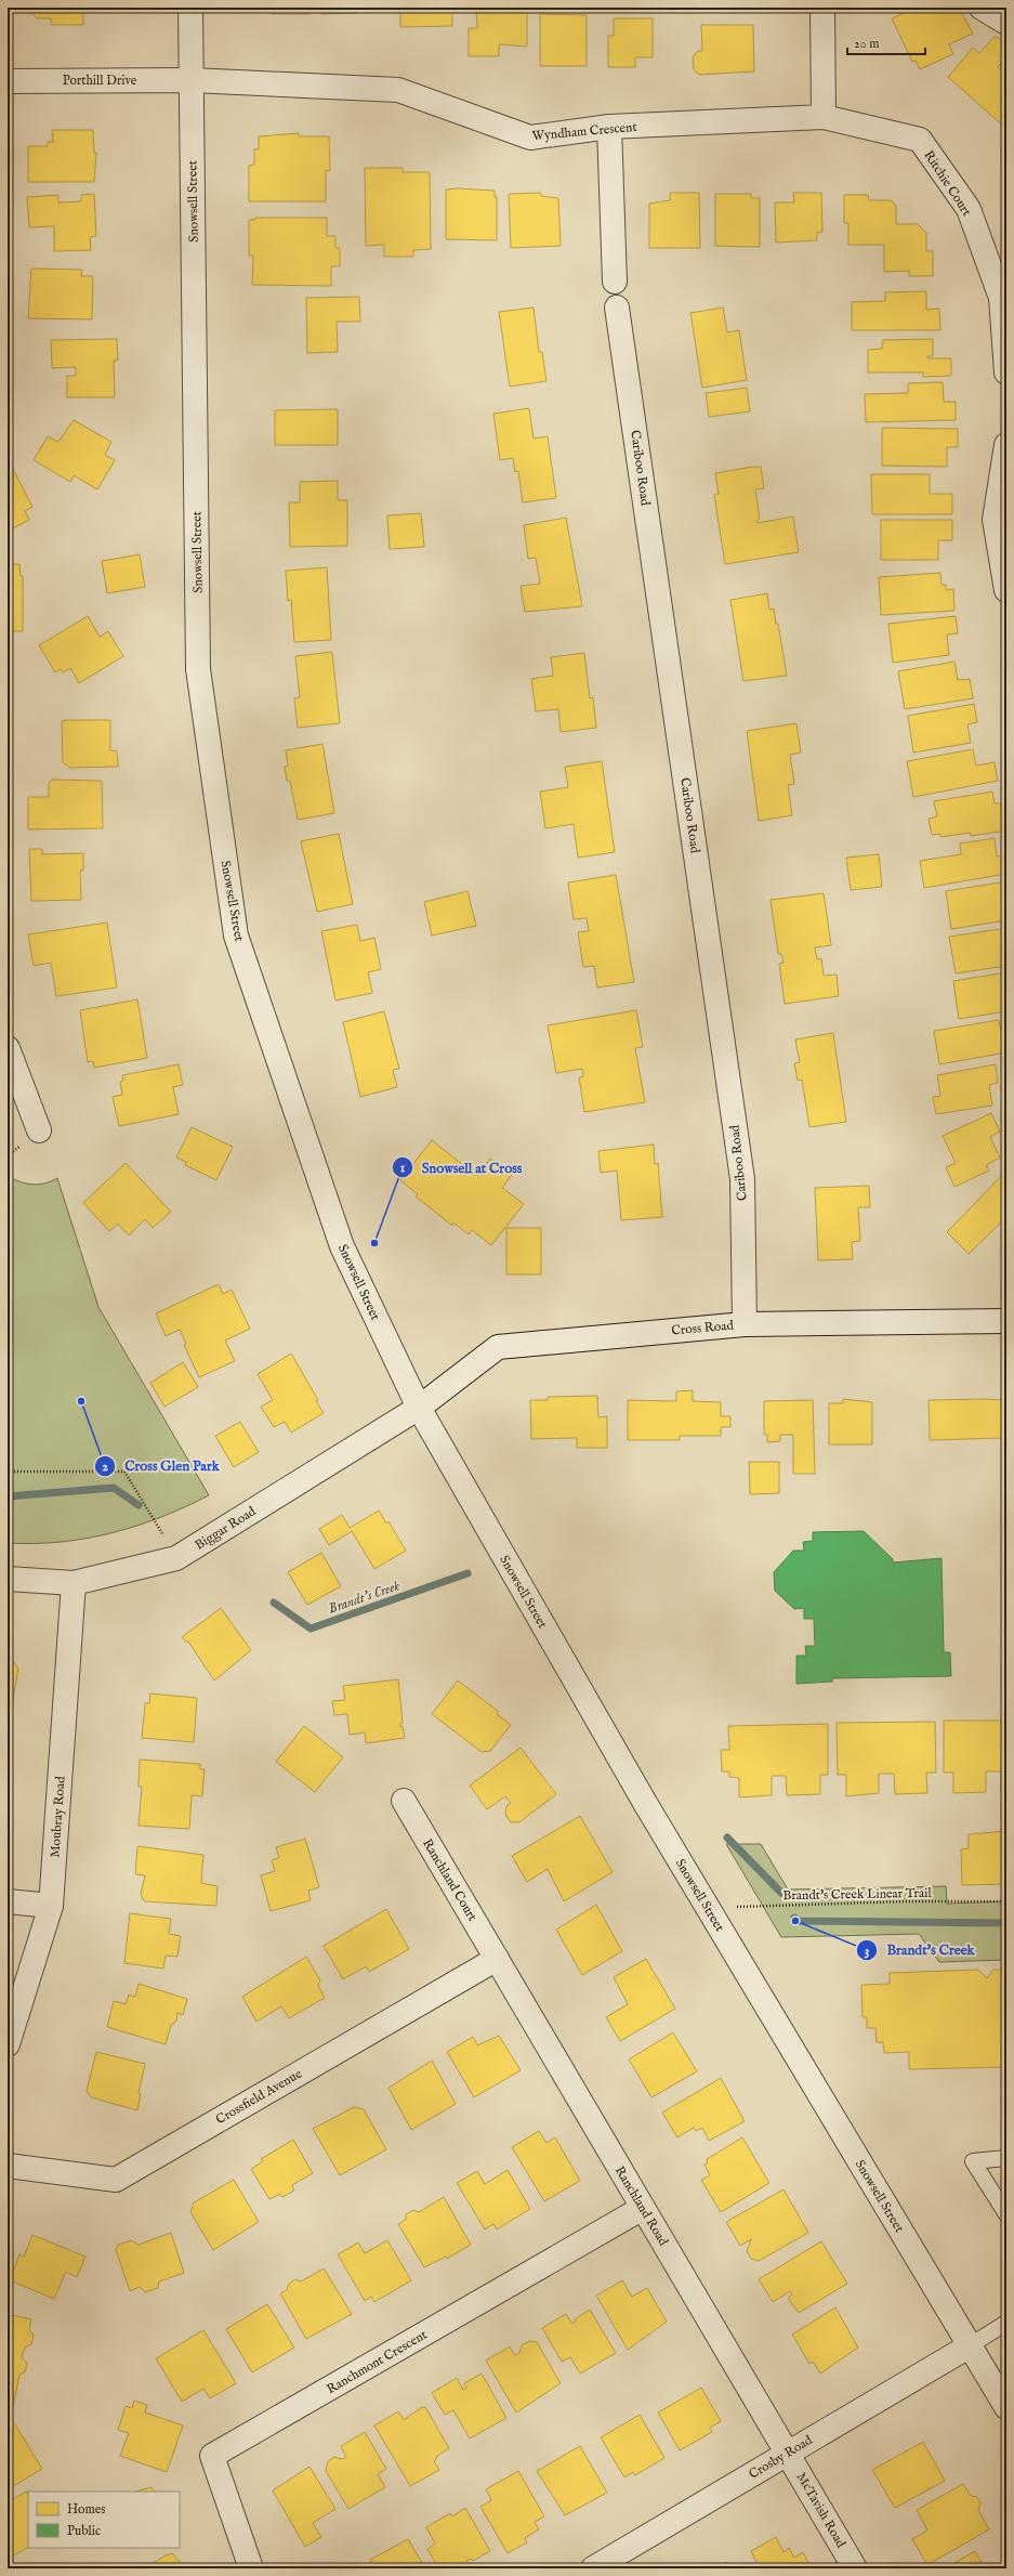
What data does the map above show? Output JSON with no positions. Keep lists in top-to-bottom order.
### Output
{
  "streets": {
    "street": [
      "Porthill Drive",
      "Wyndham Crescent",
      "Ritchie Court",
      "Snowsell Street",
      "Cariboo Road",
      "Cross Road",
      "Biggar Road",
      "Moubray Road",
      "Ranchland Court",
      "Crossfield Avenue",
      "Ranchland Road",
      "Ranchmont Crescent",
      "Crosby Road",
      "McTavish Road"
    ],
    "path": ["Brandt's Creek Linear Trail"]
  },
  "crossings": [
    ["Porthill Drive", "Wyndham Crescent"],
    ["Porthill Drive", "Snowsell Street"],
    ["Wyndham Crescent", "Ritchie Court"],
    ["Wyndham Crescent", "Snowsell Street"],
    ["Snowsell Street", "Cross Road"],
    ["Snowsell Street", "Biggar Road"],
    ["Snowsell Street", "Brandt's Creek Linear Trail"],
    ["Snowsell Street", "Crosby Road"],
    ["Cariboo Road", "Cross Road"],
    ["Cross Road", "Biggar Road"],
    ["Biggar Road", "Moubray Road"],
    ["Ranchland Court", "Crossfield Avenue"],
    ["Ranchland Court", "Ranchland Road"],
    ["Crossfield Avenue", "Ranchland Road"],
    ["Ranchland Road", "Ranchmont Crescent"],
    ["Ranchland Road", "Crosby Road"],
    ["Ranchland Road", "McTavish Road"],
    ["Crosby Road", "McTavish Road"]
  ],
  "water": ["Brandt's Creek"],
  "places": ["Snowsell at Cross", "Cross Glen Park", "Brandt's Creek"],
  "legend": ["Homes", "Public"],
  "scale_bar": "20 m"
}
